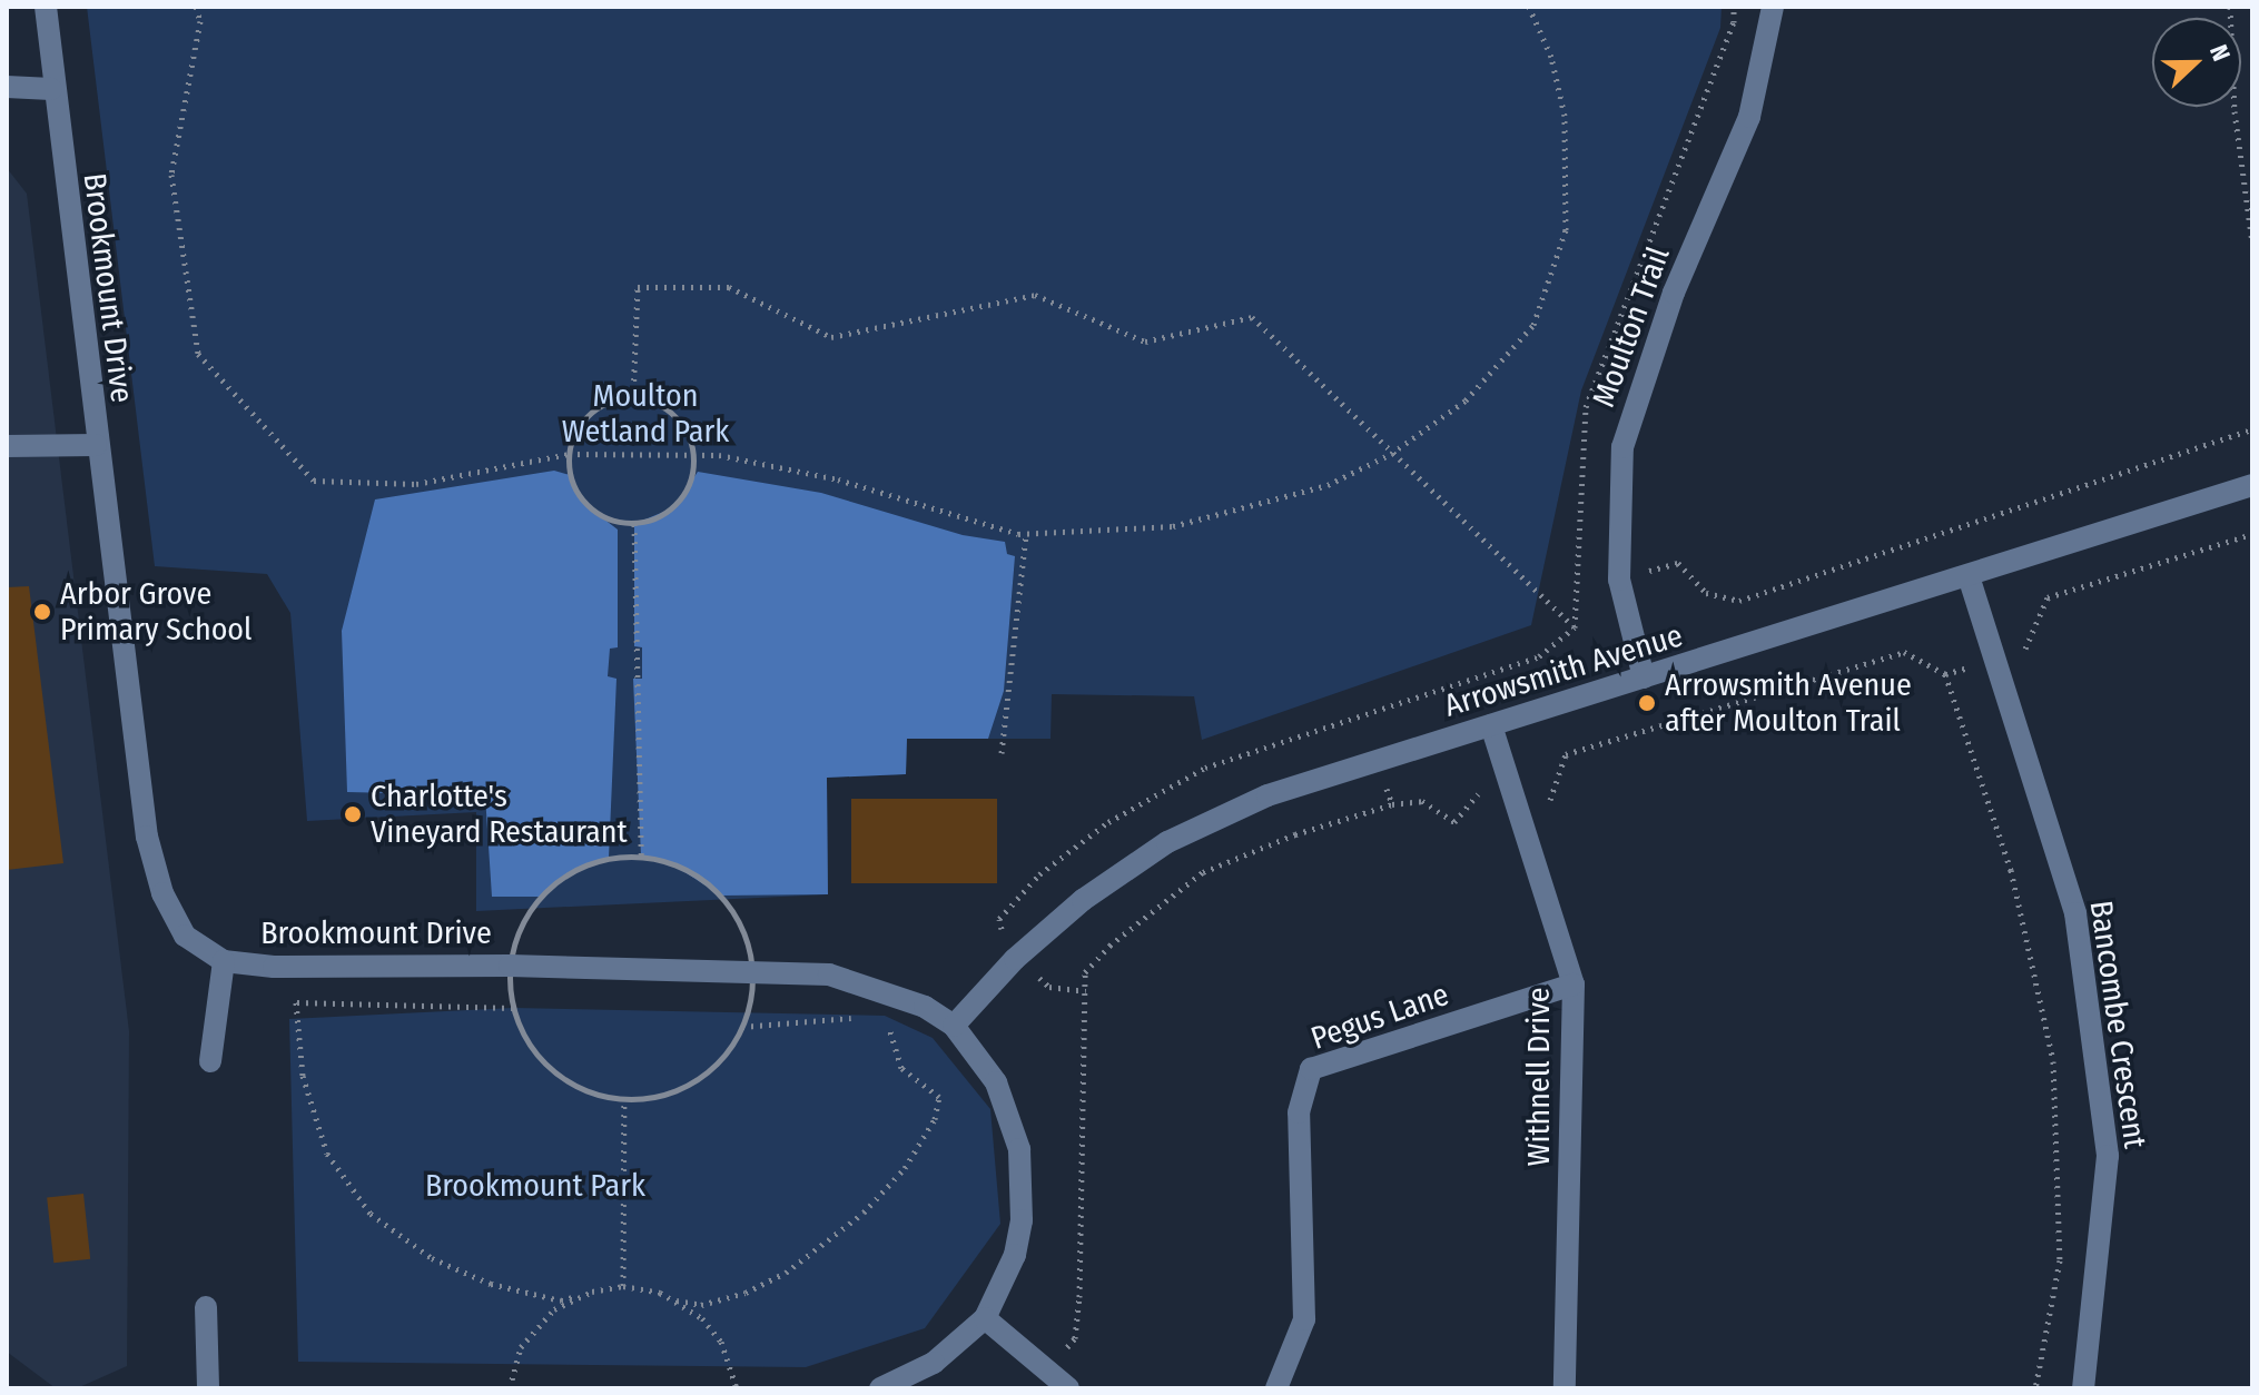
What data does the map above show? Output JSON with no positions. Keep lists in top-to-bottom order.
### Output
{
  "streets": {
    "street": [
      "Brookmount Drive",
      "Moulton Trail",
      "Arrowsmith Avenue",
      "Pegus Lane",
      "Bancombe Crescent",
      "Withnell Drive"
    ]
  },
  "crossings": [
    ["Brookmount Drive", "Arrowsmith Avenue"],
    ["Moulton Trail", "Arrowsmith Avenue"],
    ["Arrowsmith Avenue", "Bancombe Crescent"],
    ["Arrowsmith Avenue", "Withnell Drive"],
    ["Pegus Lane", "Withnell Drive"]
  ],
  "parks": ["Moulton Wetland Park", "Brookmount Park"],
  "places": ["Arbor Grove Primary School", "Arrowsmith Avenue after Moulton Trail", "Charlotte's Vineyard Restaurant"],
  "north": "right"
}
